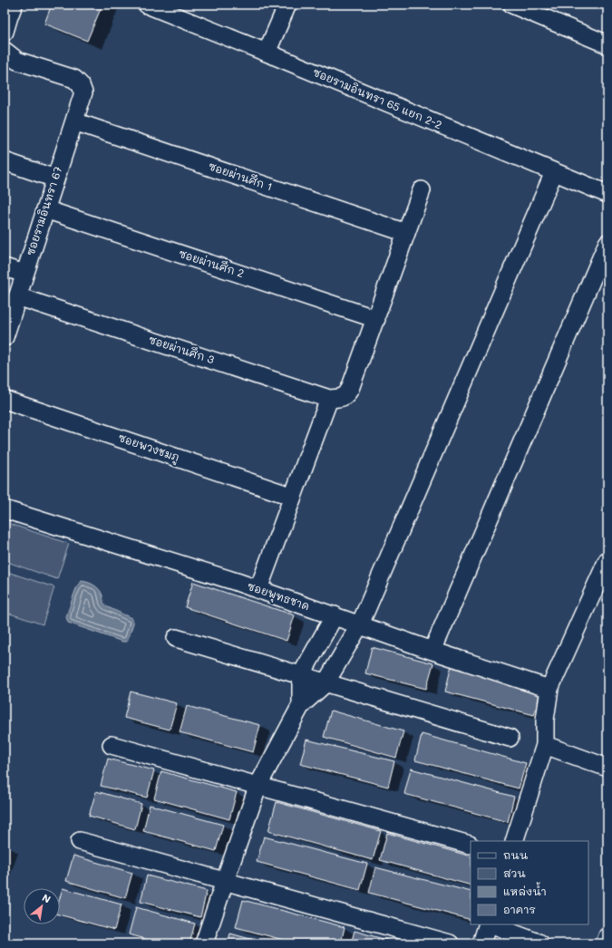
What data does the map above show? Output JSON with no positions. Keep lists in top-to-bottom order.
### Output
{
  "streets": {
    "street": [
      "ซอยรามอินทรา 65 แยก 2-2",
      "ซอยผ่านศึก 1",
      "ซอยรามอินทรา 67",
      "ซอยผ่านศึก 2",
      "ซอยผ่านศึก 3",
      "ซอยพวงชมภู",
      "ซอยพุทธชาด"
    ]
  },
  "crossings": [
    ["ซอยผ่านศึก 1", "ซอยรามอินทรา 67"],
    ["ซอยรามอินทรา 67", "ซอยผ่านศึก 2"],
    ["ซอยรามอินทรา 67", "ซอยผ่านศึก 3"]
  ],
  "legend": [
    "ถนน",
    "สวน",
    "แหล่งน้ำ",
    "อาคาร"
  ],
  "north": "top right"
}
